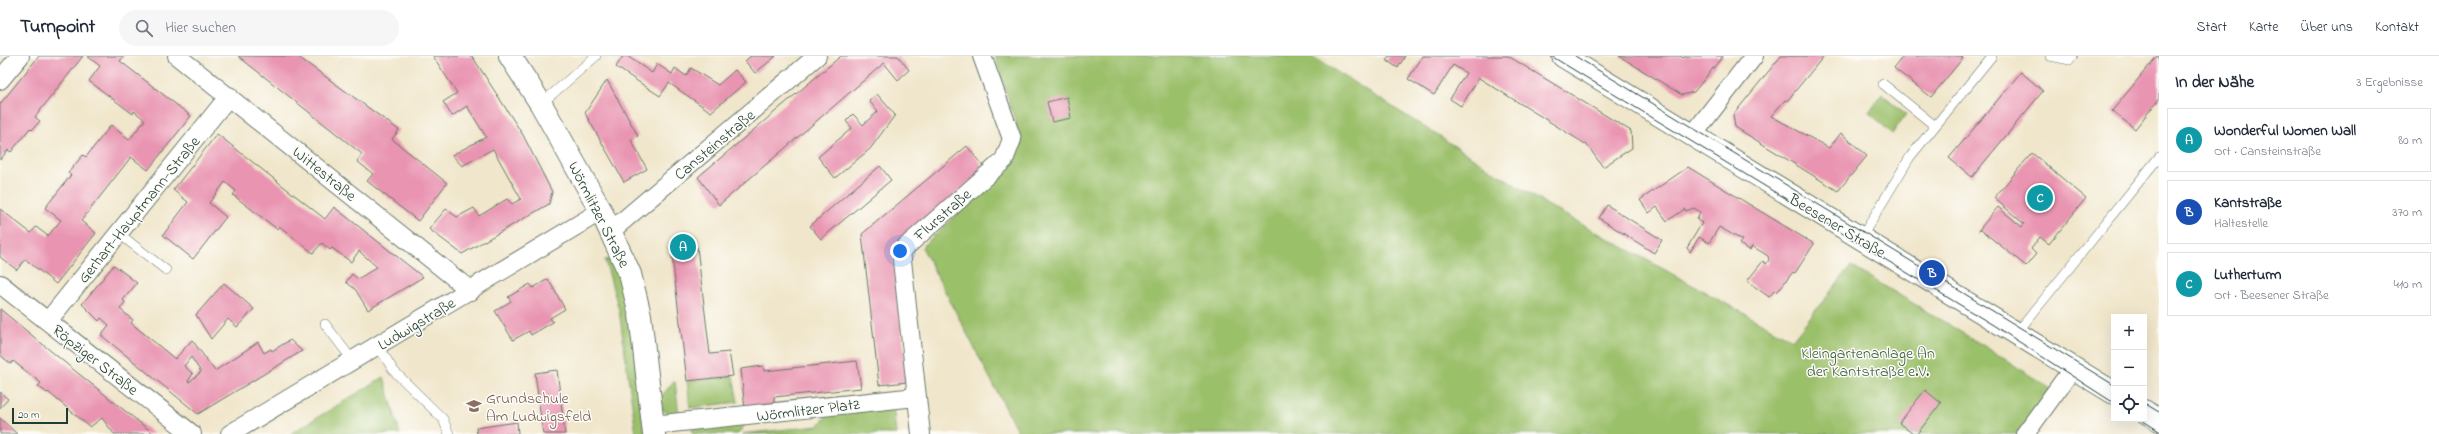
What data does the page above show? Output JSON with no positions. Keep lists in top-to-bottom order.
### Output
{
  "streets": {
    "street": [
      "Cansteinstraße",
      "Wittestraße",
      "Gerhart-Hauptmann-Straße",
      "Wörmlitzer Straße",
      "Flurstraße",
      "Beesener Straße",
      "Ludwigstraße",
      "Röpziger Straße",
      "Wörmlitzer Platz"
    ]
  },
  "crossings": [
    ["Cansteinstraße", "Wörmlitzer Straße"],
    ["Wittestraße", "Gerhart-Hauptmann-Straße"],
    ["Wittestraße", "Ludwigstraße"],
    ["Gerhart-Hauptmann-Straße", "Röpziger Straße"],
    ["Wörmlitzer Straße", "Ludwigstraße"],
    ["Wörmlitzer Straße", "Wörmlitzer Platz"],
    ["Flurstraße", "Wörmlitzer Platz"]
  ],
  "parks": ["Kleingartenanlage An der Kantstraße e.V."],
  "places": {
    "school or university": ["Grundschule Am Ludwigsfeld"]
  },
  "scale_bar": "20 m",
  "page": {
    "header": "Turnpoint",
    "search": "Hier suchen",
    "nav": [
      "Start",
      "Karte",
      "Über uns",
      "Kontakt"
    ],
    "heading": ["In der Nähe", "3 Ergebnisse"],
    "list": [
      {
        "mark": "A",
        "name": "Wonderful Women Wall",
        "note": "Ort · Cansteinstraße",
        "value": "80 m"
      },
      {
        "mark": "B",
        "name": "Kantstraße",
        "note": "Haltestelle",
        "value": "370 m"
      },
      {
        "mark": "C",
        "name": "Lutherturm",
        "note": "Ort · Beesener Straße",
        "value": "410 m"
      }
    ],
    "pins": ["C", "A", "B"],
    "map_buttons": ["+", "−"],
    "scale": "20 m"
  }
}
